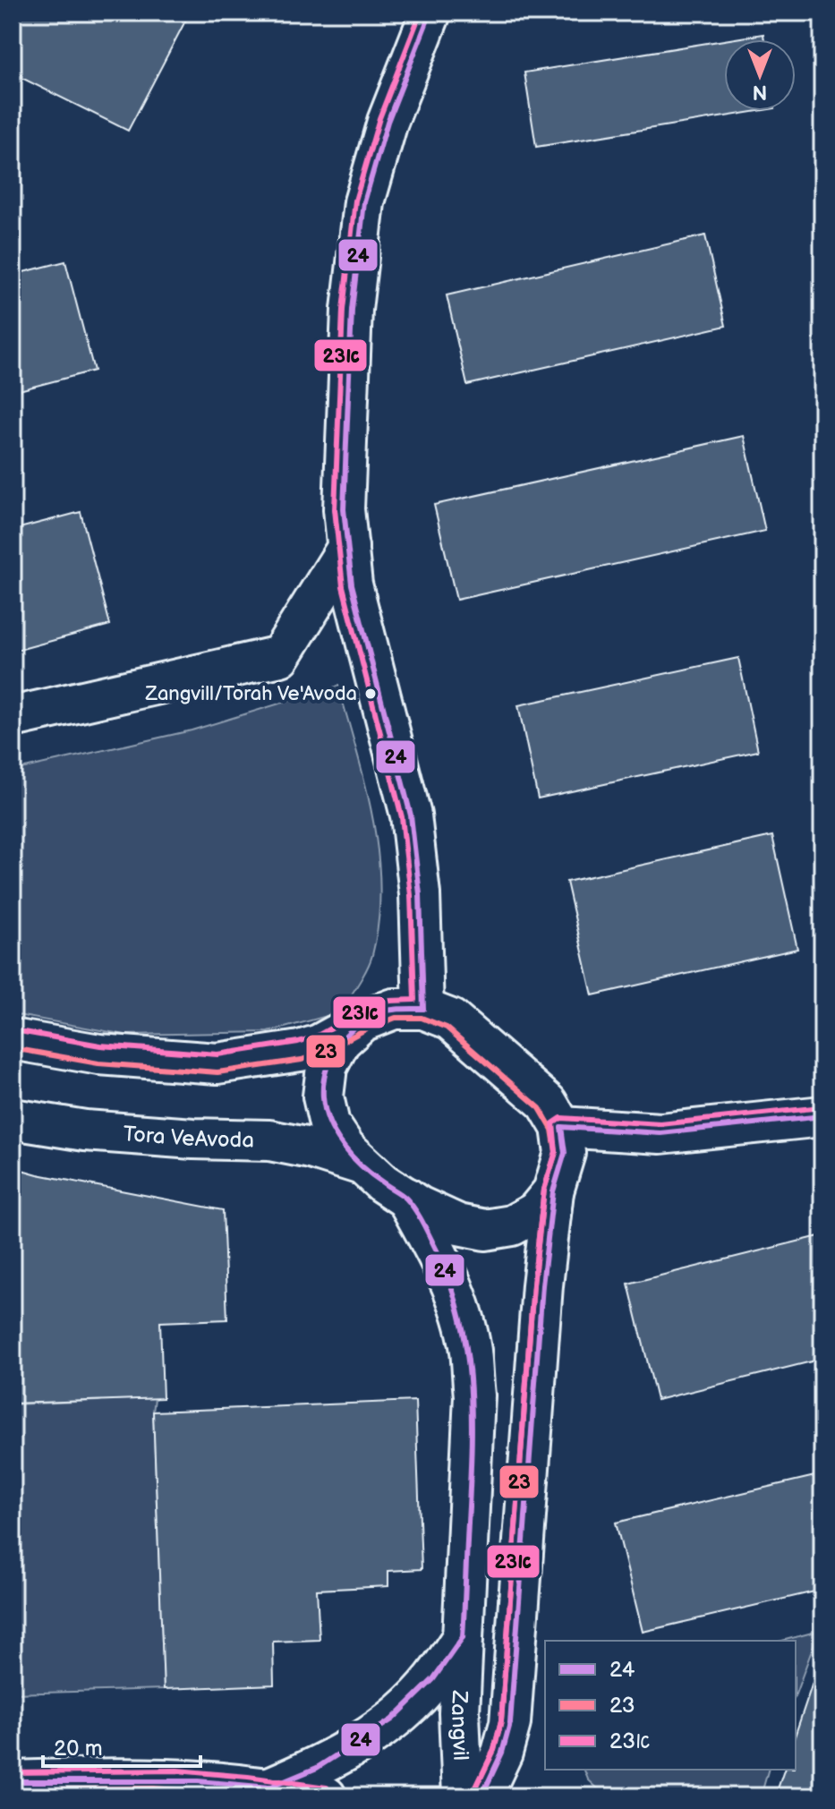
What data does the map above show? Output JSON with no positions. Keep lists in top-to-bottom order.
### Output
{
  "streets": {
    "street": ["Tora VeAvoda", "Zangvil"]
  },
  "crossings": [
    ["Tora VeAvoda", "Zangvil"]
  ],
  "places": ["Zangvill/Torah Ve'Avoda"],
  "lines": ["transit line 24", "transit line 23א", "transit line 23"],
  "legend": ["24", "23", "23א"],
  "scale_bar": "20 m",
  "north": "bottom"
}
